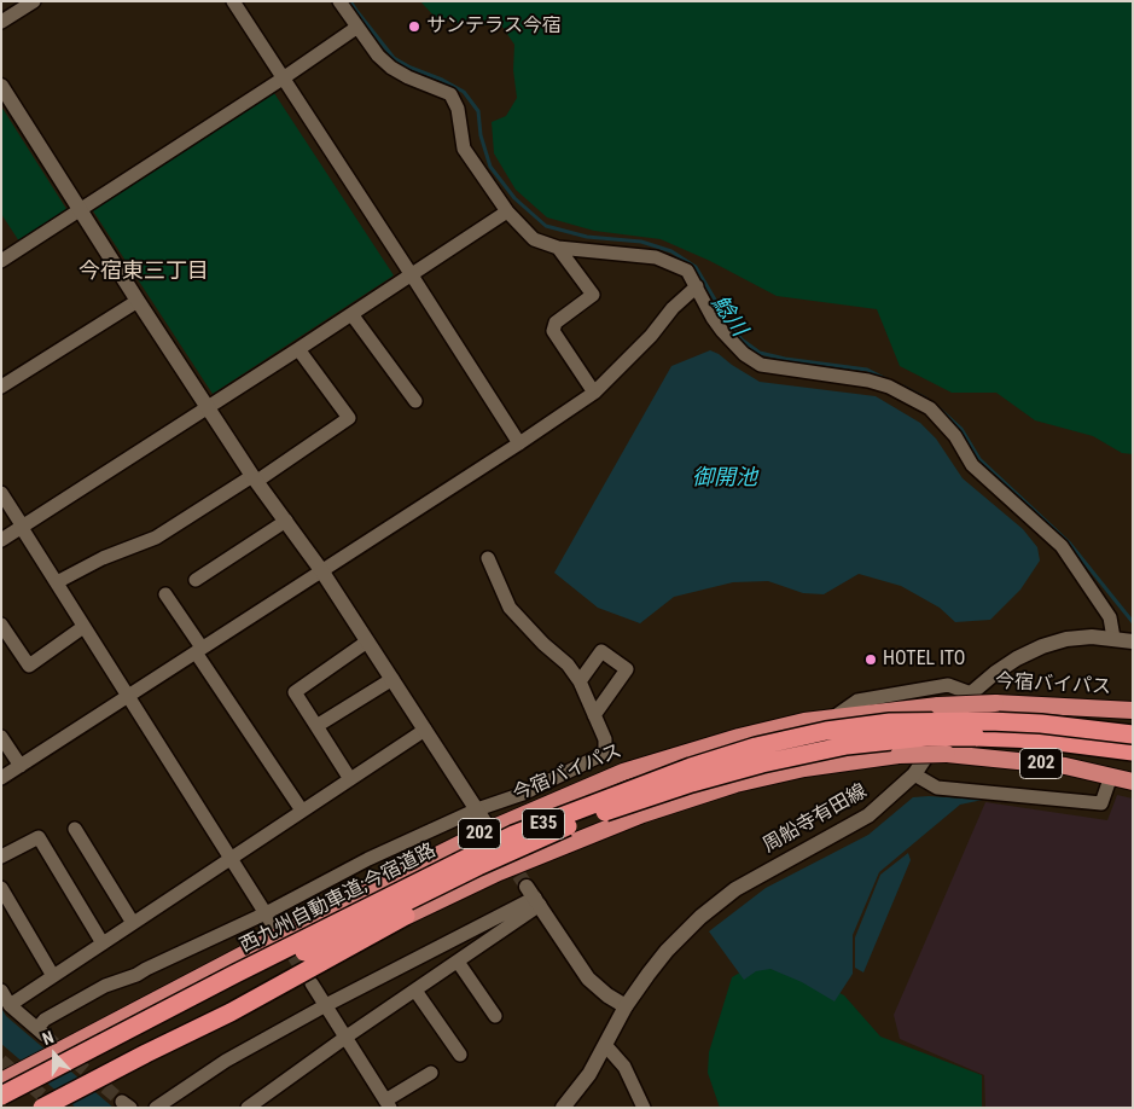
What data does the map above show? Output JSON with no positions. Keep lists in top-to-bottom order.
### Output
{
  "streets": {
    "highway": [
      "今宿バイパス",
      "202",
      "E35",
      "西九州自動車道;今宿道路"
    ],
    "street": ["周船寺有田線"]
  },
  "crossings": [
    ["今宿バイパス", "西九州自動車道;今宿道路"]
  ],
  "districts": ["今宿東三丁目"],
  "water": ["鯰川", "御開池"],
  "places": ["サンテラス今宿", "HOTEL ITO"],
  "north": "top"
}
